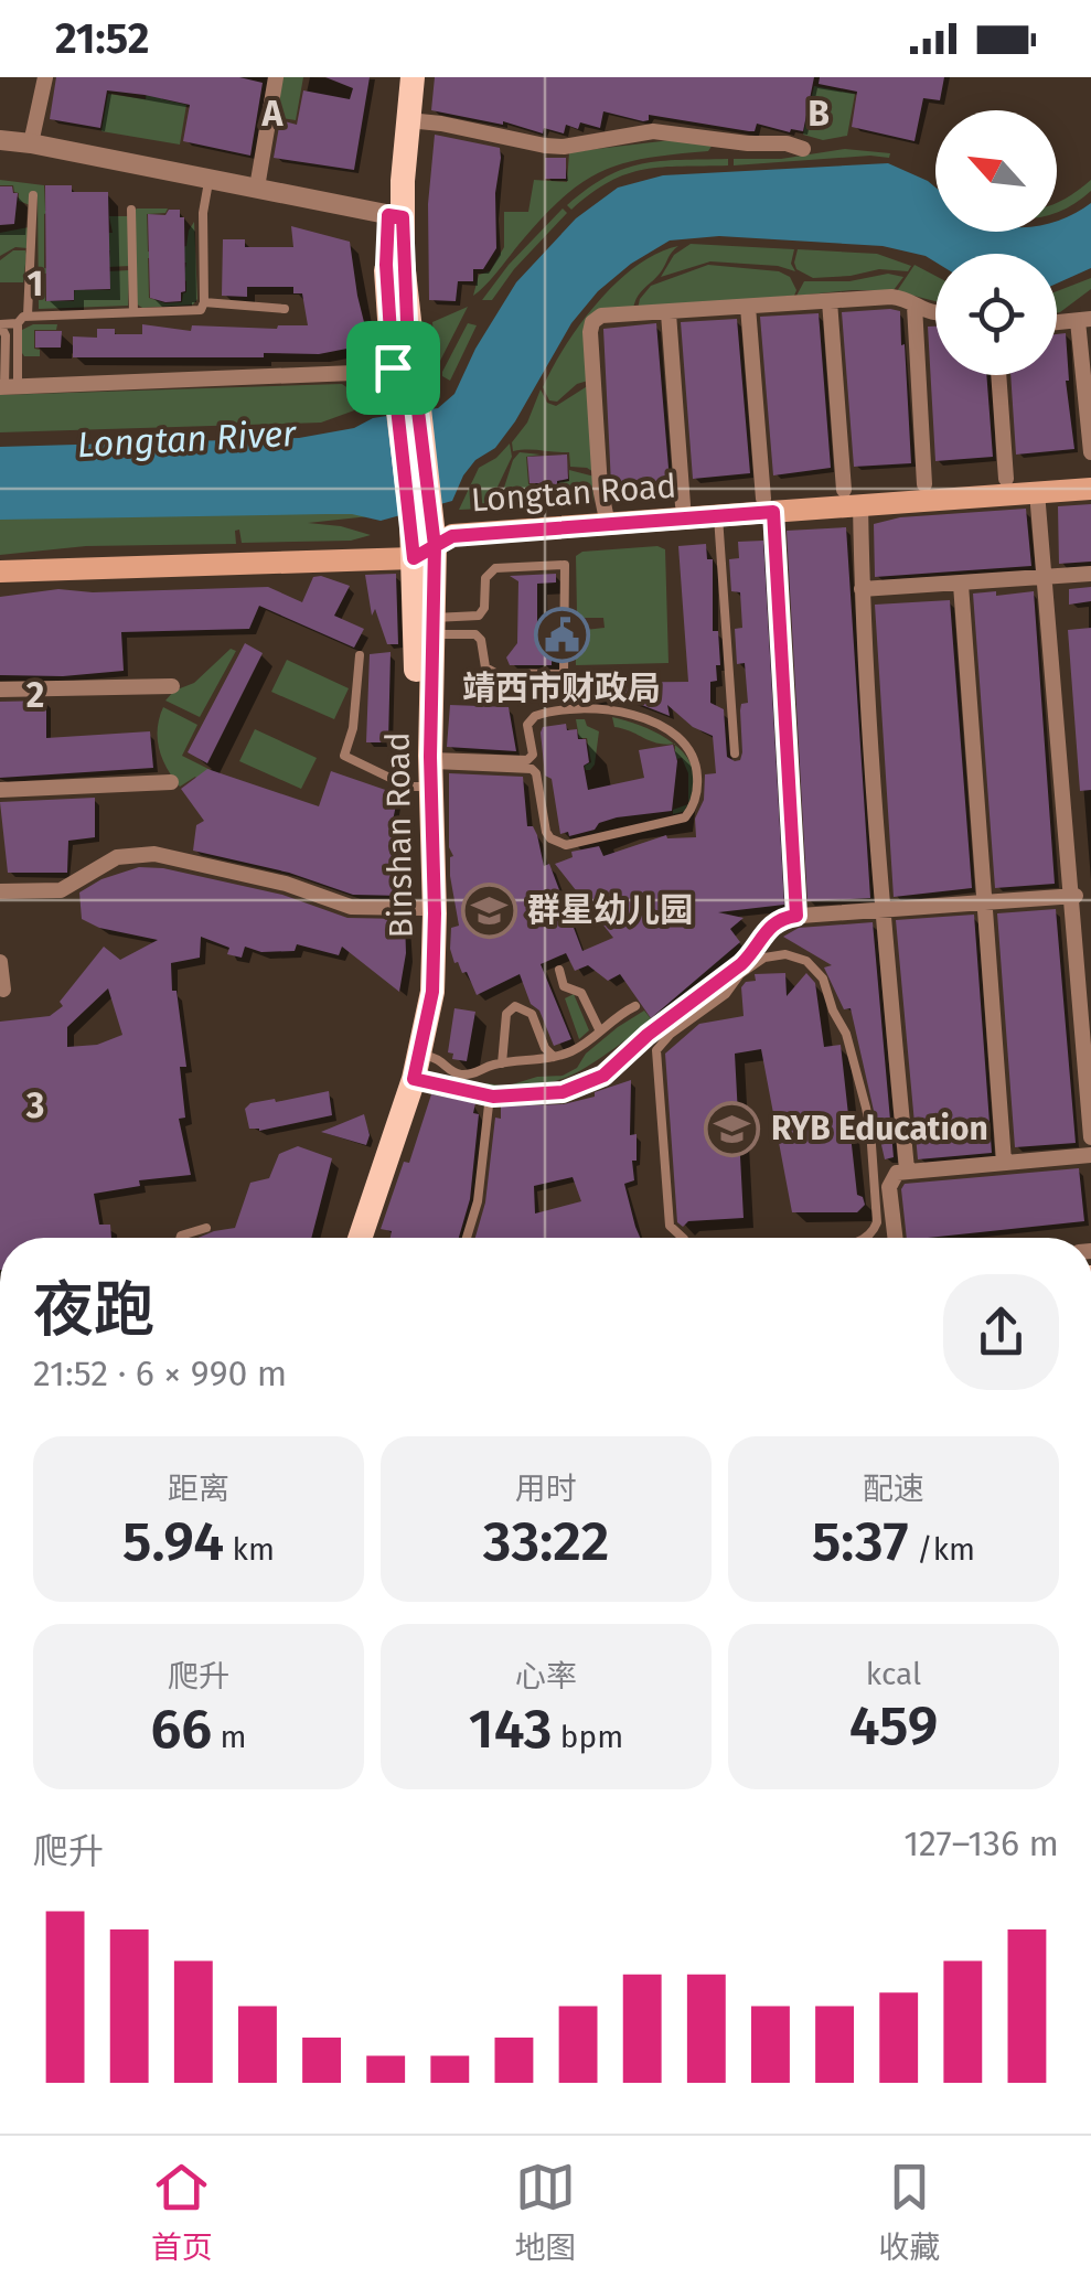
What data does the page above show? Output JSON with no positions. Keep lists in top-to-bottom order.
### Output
{
  "streets": {
    "main road": ["Longtan Road", "Binshan Road"]
  },
  "crossings": [
    ["Longtan Road", "Binshan Road"]
  ],
  "water": ["Longtan River"],
  "places": {
    "public building": ["靖西市财政局"],
    "school or university": ["群星幼儿园", "RYB Education"]
  },
  "north": "top left",
  "page": {
    "status": "21:52",
    "heading": ["夜跑", "21:52 · 6 × 990 m"],
    "stats": [
      ["距离", "5.94 km"],
      ["用时", "33:22"],
      ["配速", "5:37 /km"],
      ["爬升", "66 m"],
      ["心率", "143 bpm"],
      ["kcal", "459"]
    ],
    "chart": ["爬升", "127–136 m"],
    "tabs": ["首页", "地图", "收藏"]
  },
  "grid": {
    "columns": ["A", "B"],
    "rows": ["1", "2", "3"]
  }
}
